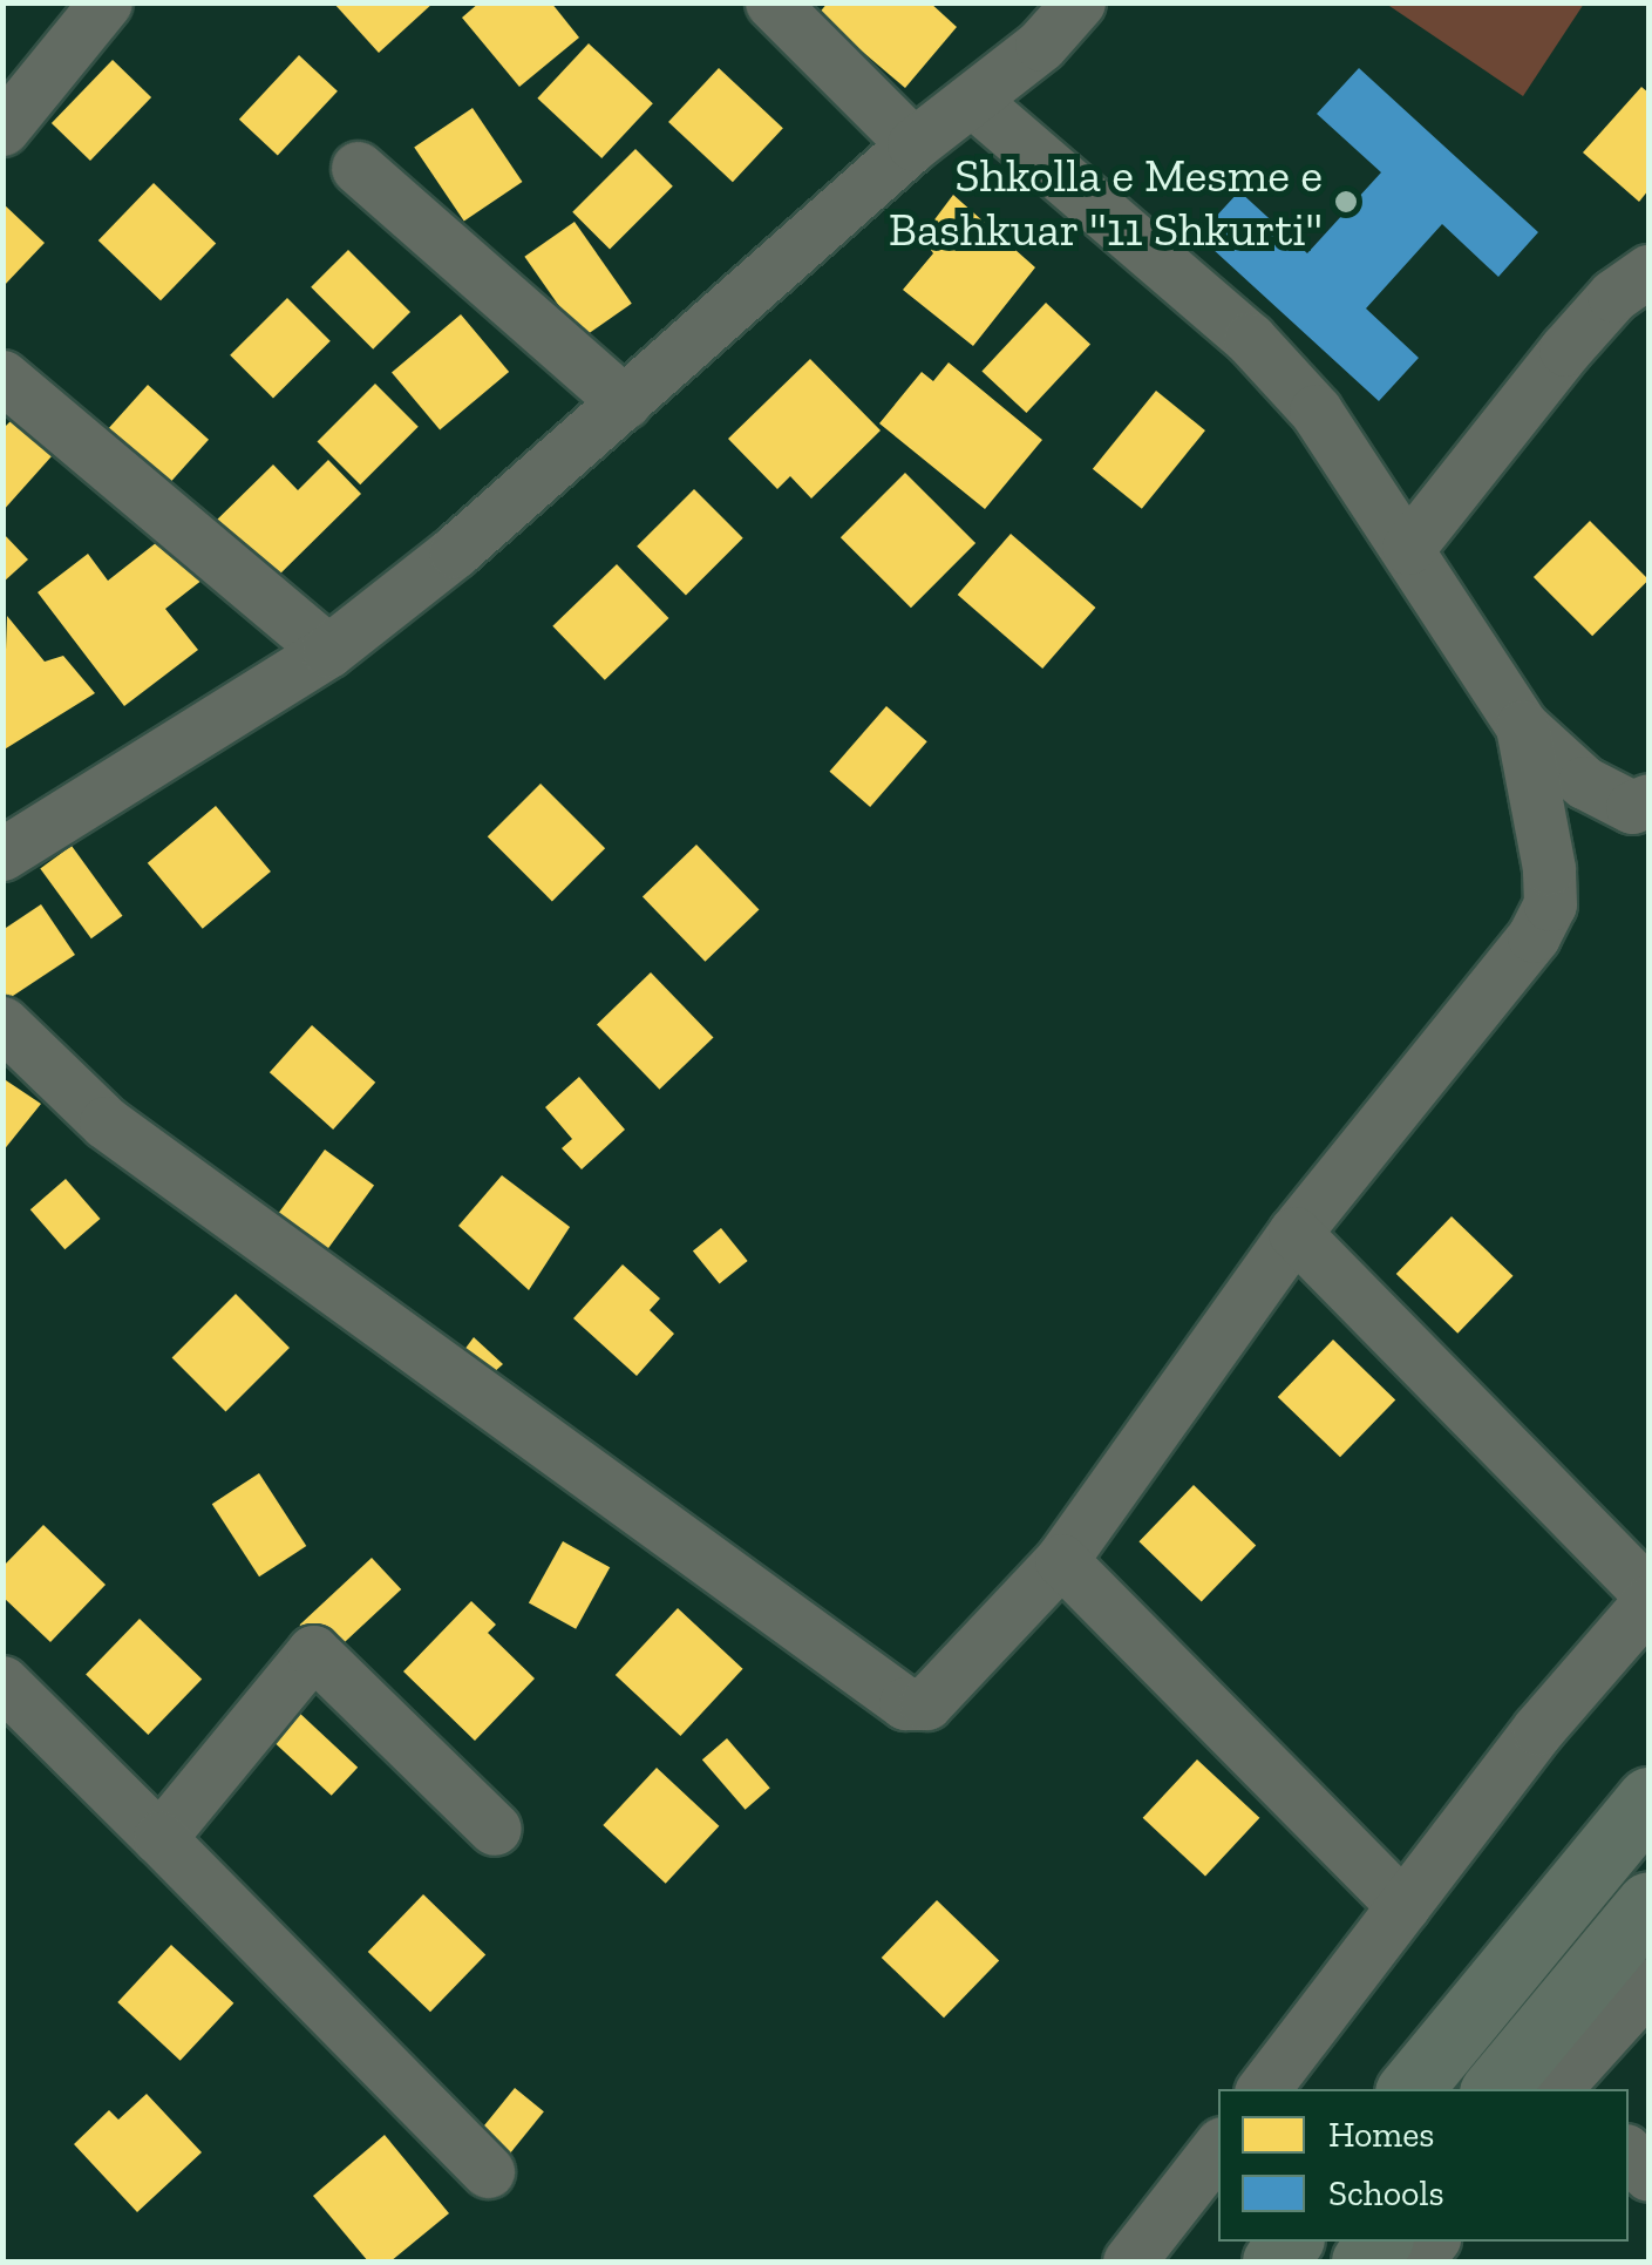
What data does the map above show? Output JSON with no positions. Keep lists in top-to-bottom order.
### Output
{
  "places": ["Shkolla e Mesme e Bashkuar \"11 Shkurti\""],
  "legend": ["Homes", "Schools"]
}
